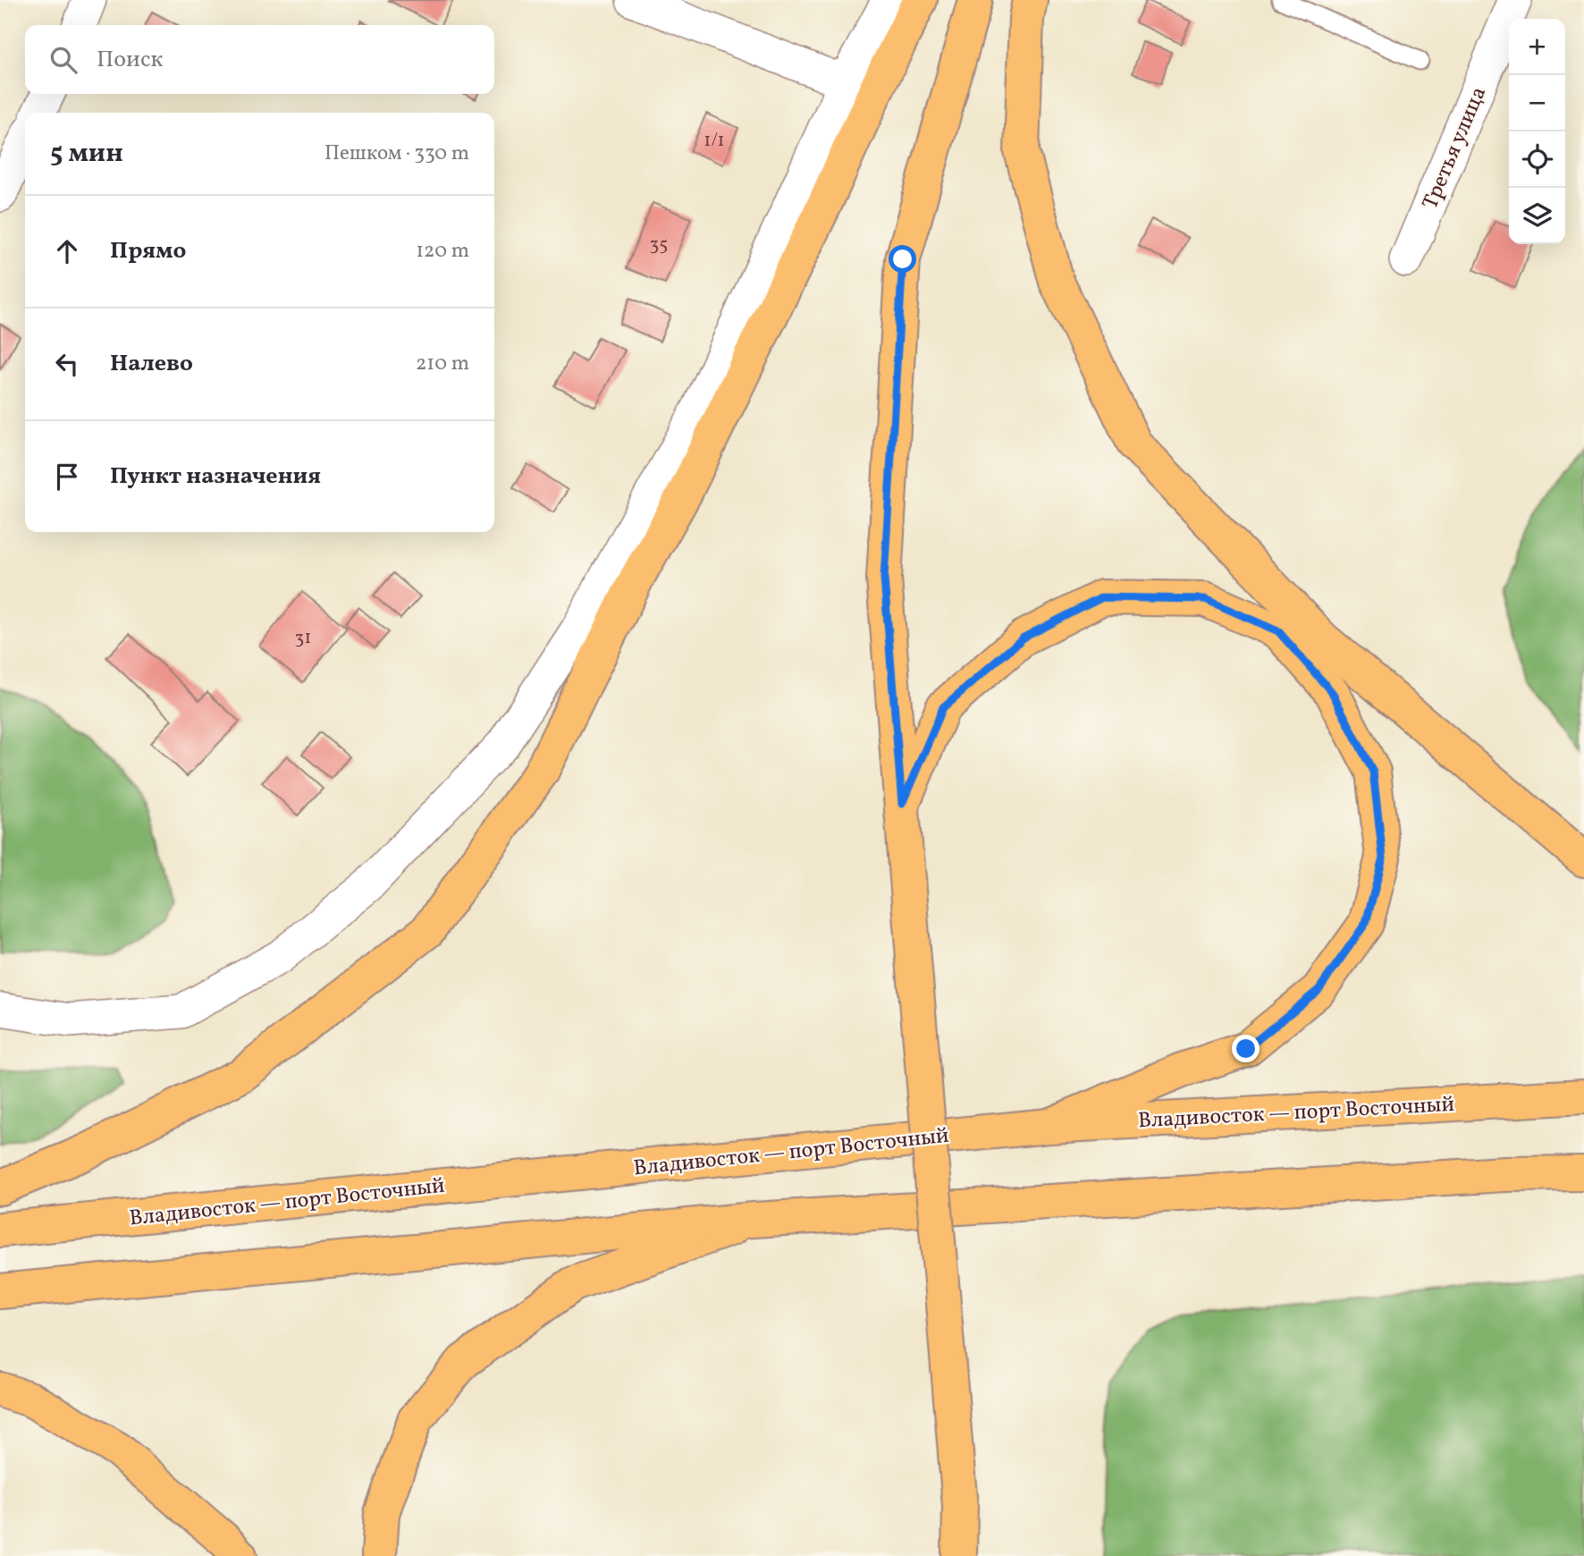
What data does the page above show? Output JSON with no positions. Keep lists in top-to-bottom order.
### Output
{
  "streets": {
    "main road": ["Владивосток — порт Восточный"],
    "street": ["Третья улица"]
  },
  "house_numbers": ["1/1", "35", "31"],
  "page": {
    "map_buttons": ["+", "−"],
    "search": "Поиск",
    "heading": ["5 мин", "Пешком · 330 m"],
    "list": [
      ["Прямо", "120 m"],
      ["Налево", "210 m"],
      "Пункт назначения"
    ]
  }
}
